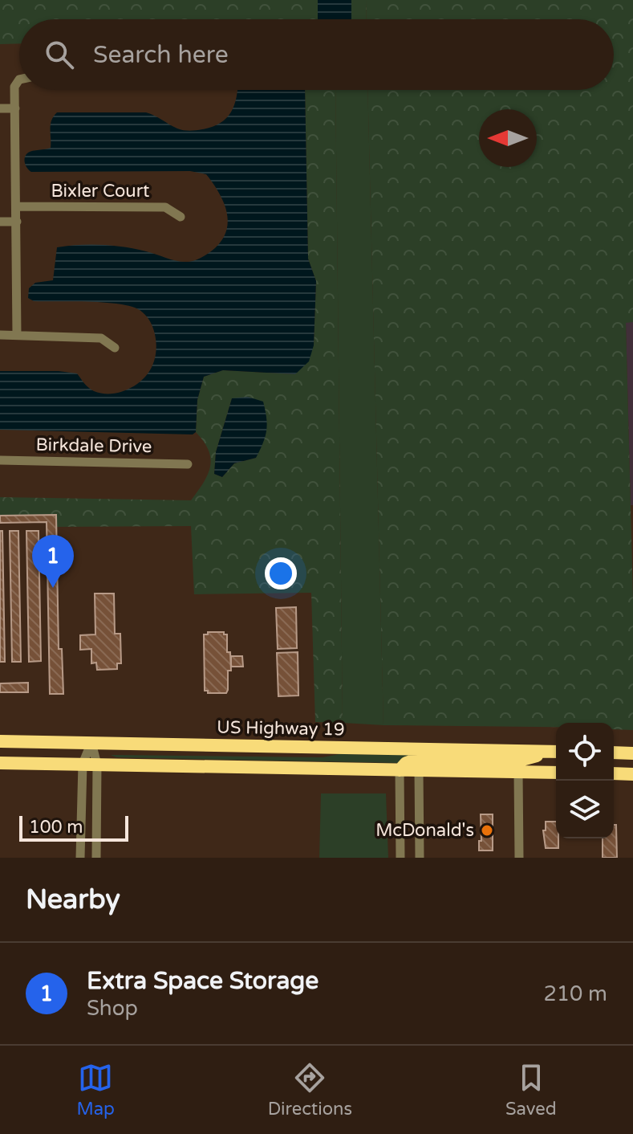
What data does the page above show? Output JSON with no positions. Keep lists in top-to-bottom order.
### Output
{
  "streets": {
    "highway": ["US Highway 19"],
    "street": ["Bixler Court", "Birkdale Drive"]
  },
  "places": ["McDonald's"],
  "scale_bar": "100 m",
  "north": "left",
  "page": {
    "search": "Search here",
    "pins": "1",
    "scale": "100 m",
    "heading": "Nearby",
    "list": [
      {
        "mark": "1",
        "name": "Extra Space Storage",
        "note": "Shop",
        "value": "210 m"
      }
    ],
    "nav": ["Map", "Directions", "Saved"]
  }
}
